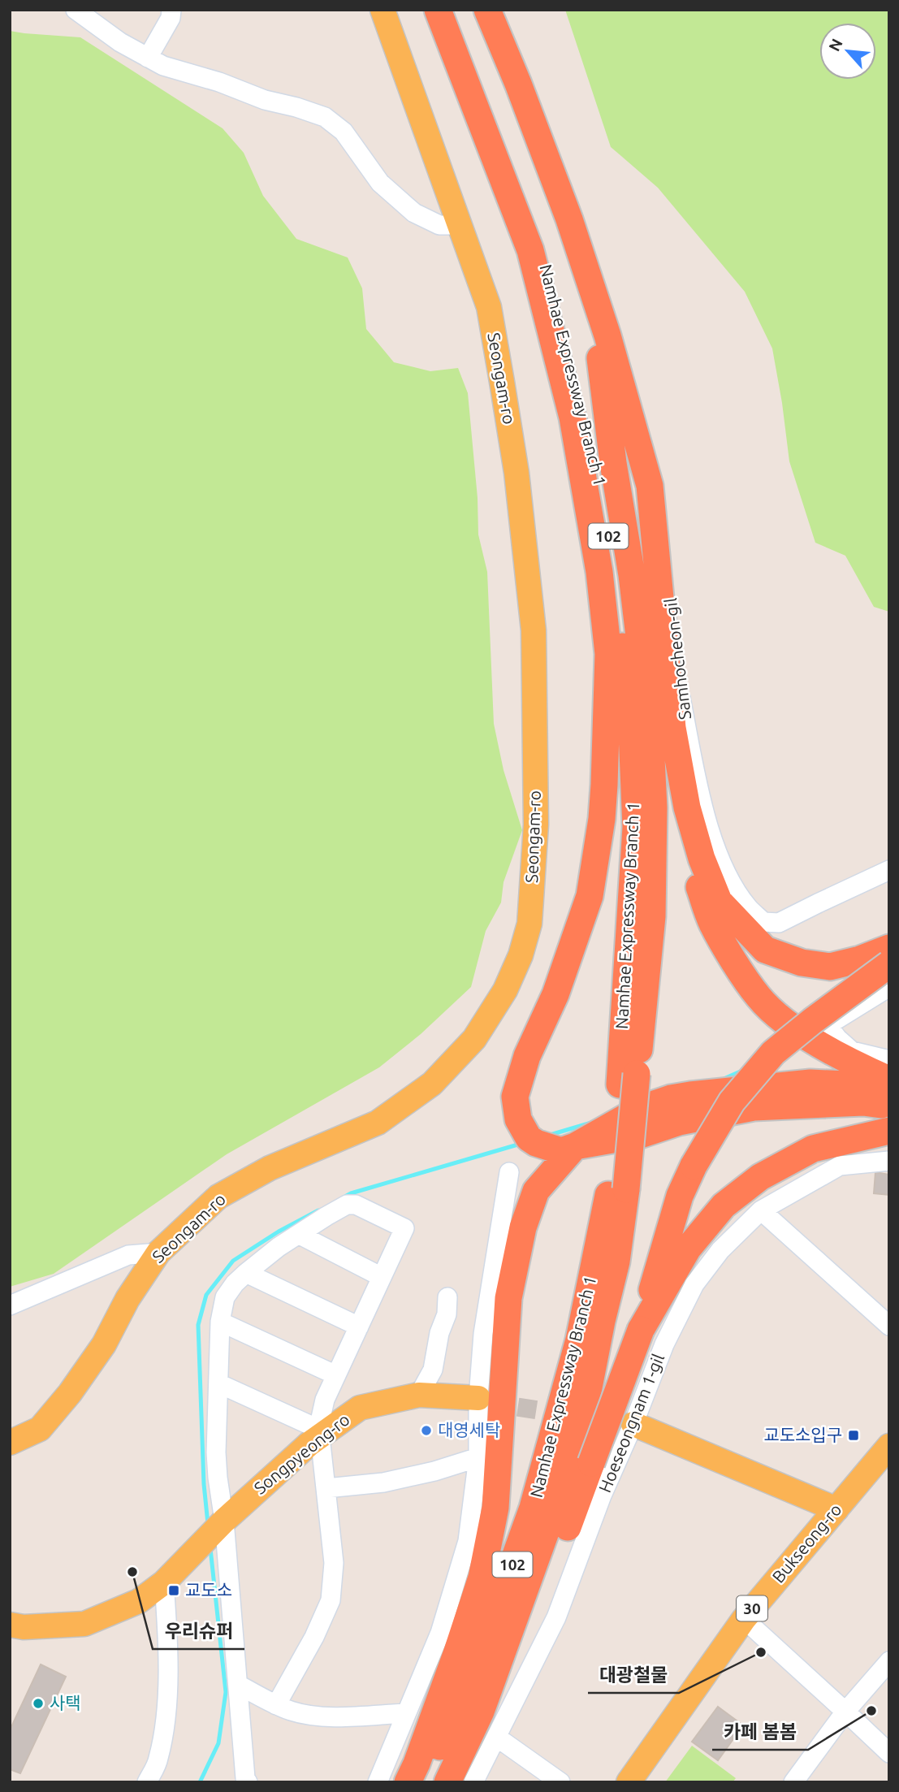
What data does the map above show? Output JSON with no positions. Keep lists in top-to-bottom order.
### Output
{
  "streets": {
    "highway": ["Namhae Expressway Branch 1", "102"],
    "main road": [
      "Seongam-ro",
      "Songpyeong-ro",
      "Bukseong-ro",
      "30"
    ],
    "street": ["Samhocheon-gil", "Hoeseongnam 1-gil"]
  },
  "places": {
    "other": [
      "대영세탁",
      "우리슈퍼",
      "대광철물",
      "사택",
      "카페 봄봄"
    ],
    "transit": ["교도소입구", "교도소"]
  },
  "north": "top left"
}
